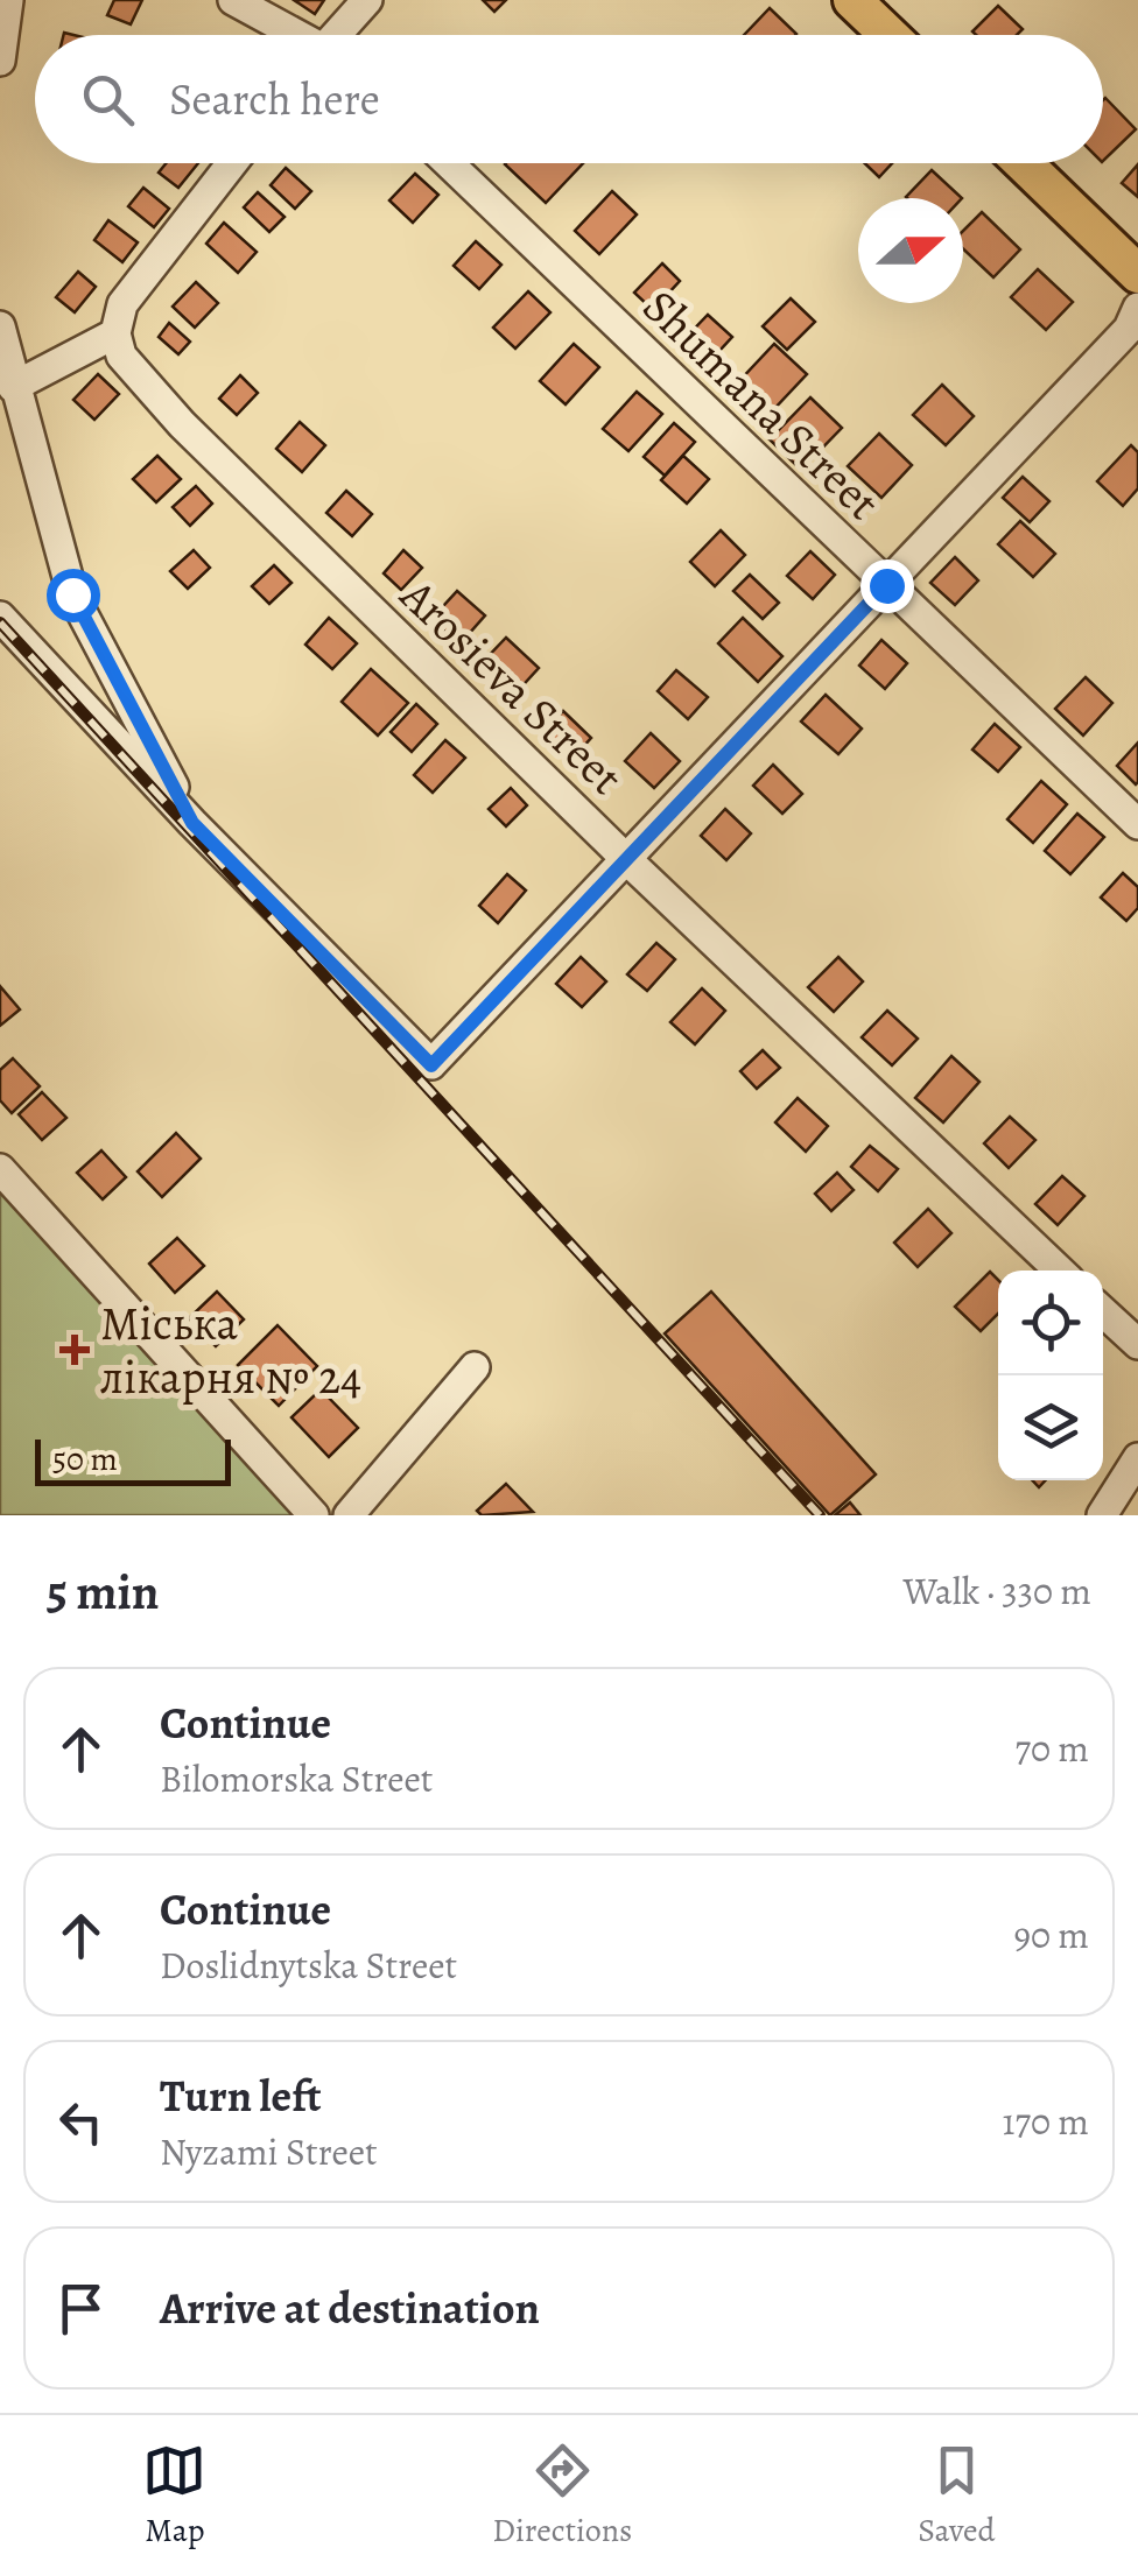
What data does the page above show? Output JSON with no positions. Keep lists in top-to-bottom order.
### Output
{
  "streets": {
    "street": ["Shumana Street", "Arosieva Street"]
  },
  "places": {
    "health": ["Міська лікарня № 24"]
  },
  "scale_bar": "50 m",
  "north": "right",
  "page": {
    "search": "Search here",
    "scale": "50 m",
    "heading": ["5 min", "Walk · 330 m"],
    "list": [
      ["Continue", "Bilomorska Street", "70 m"],
      ["Continue", "Doslidnytska Street", "90 m"],
      ["Turn left", "Nyzami Street", "170 m"],
      "Arrive at destination"
    ],
    "nav": ["Map", "Directions", "Saved"]
  }
}
